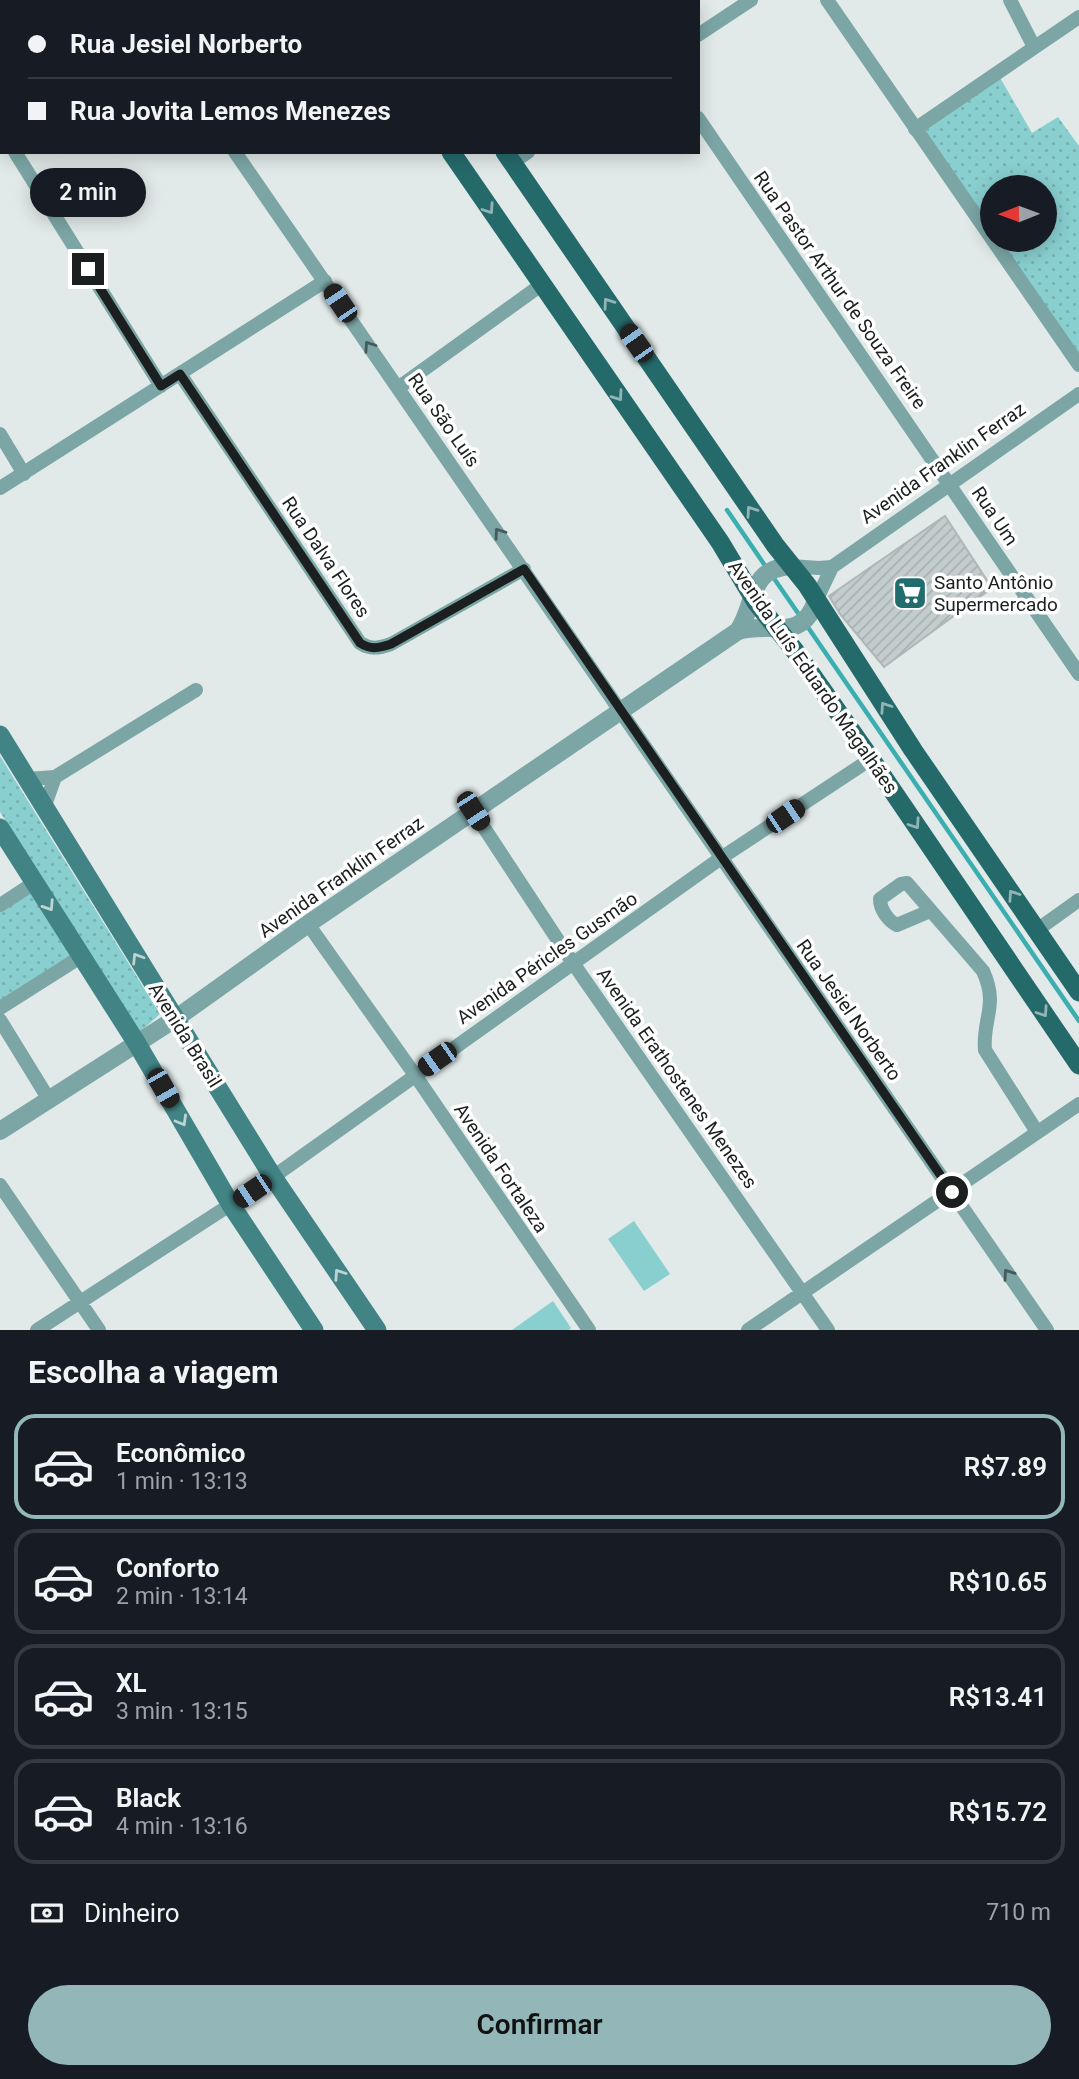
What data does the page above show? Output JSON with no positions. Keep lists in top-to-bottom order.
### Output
{
  "streets": {
    "main road": ["Avenida Luís Eduardo Magalhães", "Avenida Brasil"],
    "street": [
      "Rua Pastor Arthur de Souza Freire",
      "Rua São Luís",
      "Avenida Franklin Ferraz",
      "Rua Um",
      "Rua Dalva Flores",
      "Avenida Péricles Gusmão",
      "Rua Jesiel Norberto",
      "Avenida Erathostenes Menezes",
      "Avenida Fortaleza"
    ]
  },
  "crossings": [
    ["Rua Pastor Arthur de Souza Freire", "Avenida Franklin Ferraz"],
    ["Rua Pastor Arthur de Souza Freire", "Rua Um"],
    ["Rua São Luís", "Avenida Franklin Ferraz"],
    ["Rua São Luís", "Rua Dalva Flores"],
    ["Rua São Luís", "Rua Jesiel Norberto"],
    ["Avenida Franklin Ferraz", "Rua Um"],
    ["Avenida Franklin Ferraz", "Rua Jesiel Norberto"],
    ["Avenida Franklin Ferraz", "Avenida Brasil"],
    ["Avenida Franklin Ferraz", "Avenida Erathostenes Menezes"],
    ["Avenida Franklin Ferraz", "Avenida Fortaleza"],
    ["Avenida Luís Eduardo Magalhães", "Avenida Péricles Gusmão"],
    ["Avenida Péricles Gusmão", "Rua Jesiel Norberto"],
    ["Avenida Péricles Gusmão", "Avenida Brasil"],
    ["Avenida Péricles Gusmão", "Avenida Erathostenes Menezes"],
    ["Avenida Péricles Gusmão", "Avenida Fortaleza"]
  ],
  "one_way": ["Rua São Luís"],
  "places": {
    "supermarket": ["Santo Antônio Supermercado"]
  },
  "north": "left",
  "page": {
    "banner": ["Rua Jesiel Norberto", "Rua Jovita Lemos Menezes"],
    "bubble": "2 min",
    "heading": "Escolha a viagem",
    "list": [
      {
        "name": "Econômico",
        "note": "1 min · 13:13",
        "value": "R$7.89"
      },
      {
        "name": "Conforto",
        "note": "2 min · 13:14",
        "value": "R$10.65"
      },
      {
        "name": "XL",
        "note": "3 min · 13:15",
        "value": "R$13.41"
      },
      {
        "name": "Black",
        "note": "4 min · 13:16",
        "value": "R$15.72"
      }
    ],
    "pay": ["Dinheiro", "710 m"],
    "buttons": "Confirmar"
  }
}
